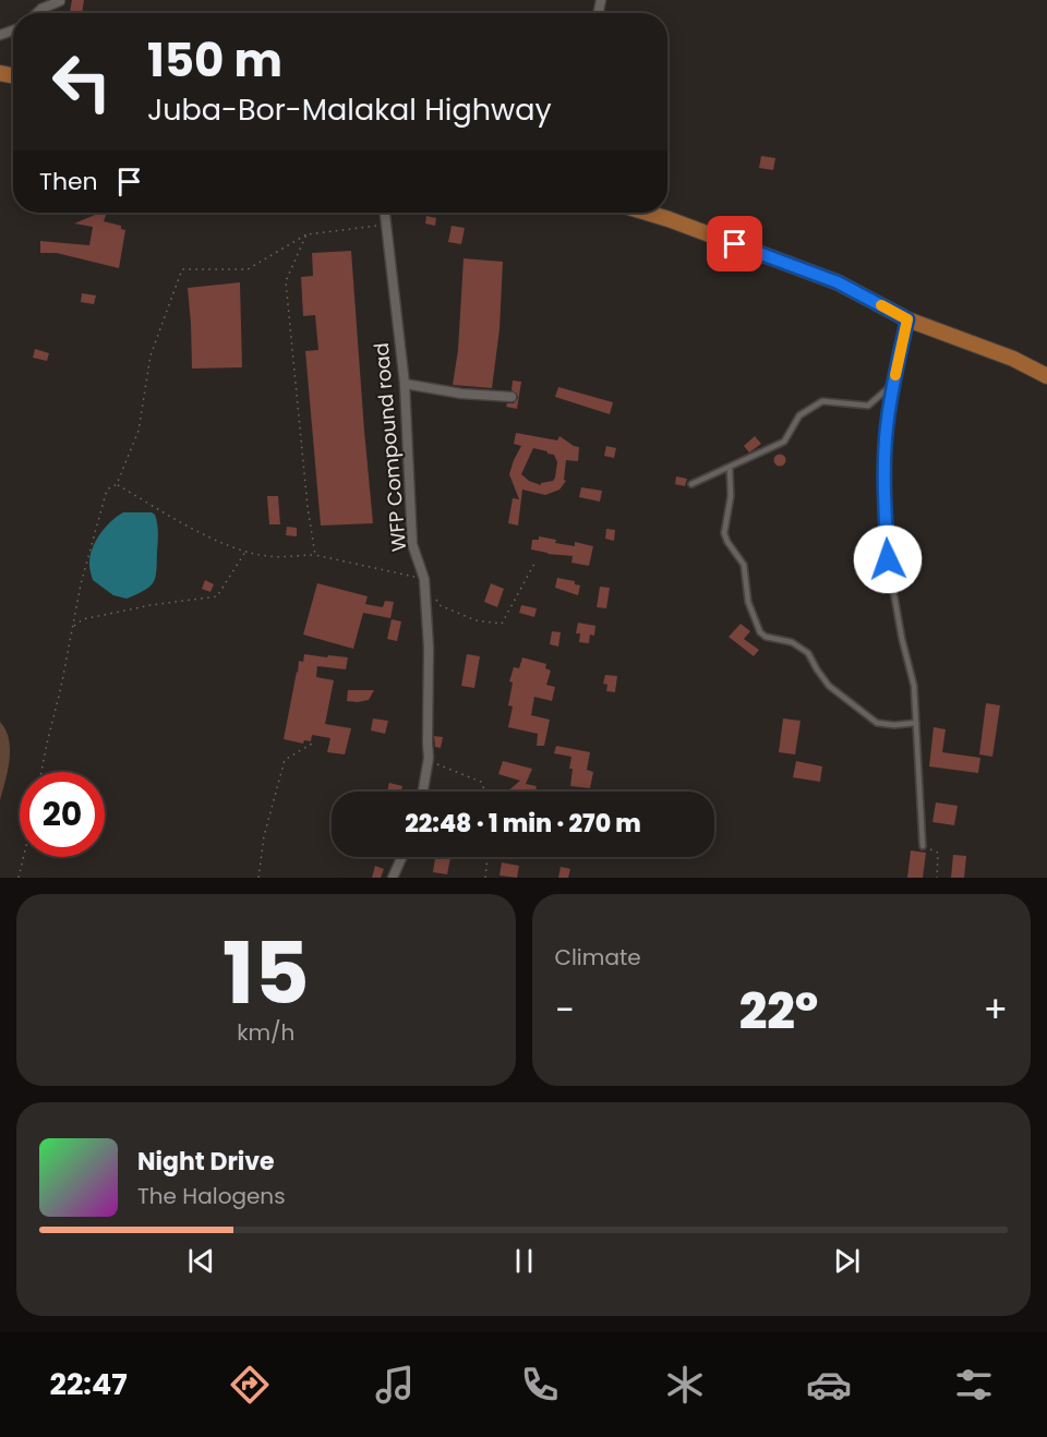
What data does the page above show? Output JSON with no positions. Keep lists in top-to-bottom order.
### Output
{
  "streets": {
    "street": ["WFP Compound road"]
  },
  "page": {
    "turn": ["150 m", "Juba-Bor-Malakal Highway"],
    "then": "Then",
    "limit": "20",
    "trip": "22:48 · 1 min · 270 m",
    "tile": [
      ["15", "km/h"],
      "Climate"
    ],
    "heat": ["−", "22°", "+"],
    "song": ["Night Drive", "The Halogens"],
    "tabs": "22:47"
  }
}
